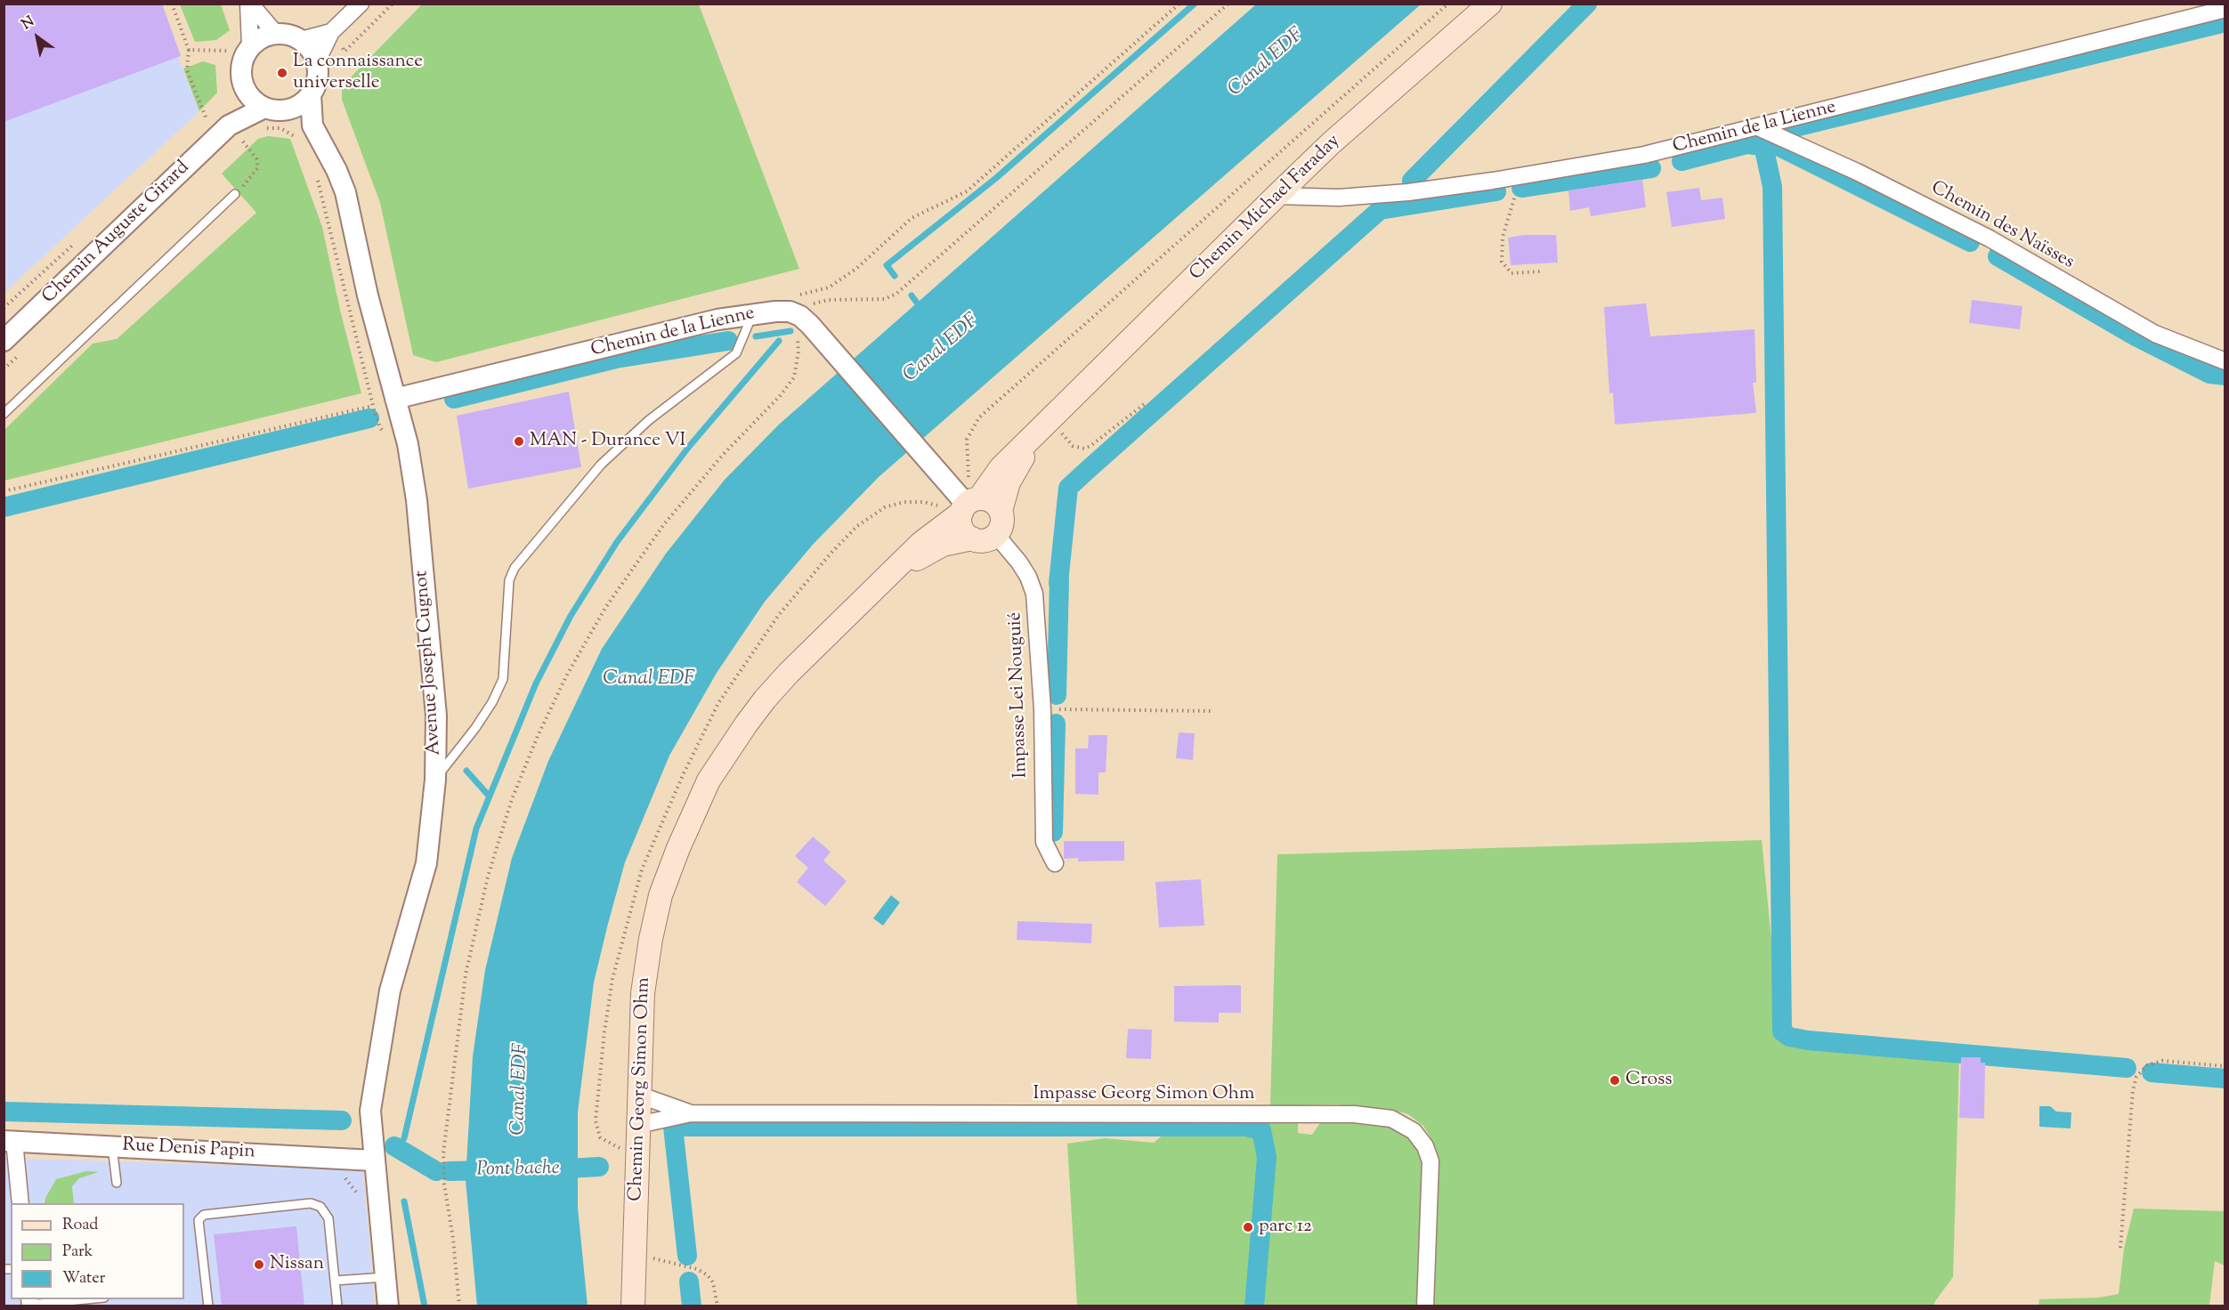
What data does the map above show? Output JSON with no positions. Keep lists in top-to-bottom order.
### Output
{
  "streets": {
    "main road": ["Chemin Michael Faraday", "Chemin Georg Simon Ohm"],
    "street": [
      "Chemin de la Lienne",
      "Chemin des Naïsses",
      "Chemin Auguste Girard",
      "Avenue Joseph Cugnot",
      "Impasse Lei Nouguié",
      "Impasse Georg Simon Ohm",
      "Rue Denis Papin"
    ]
  },
  "crossings": [
    ["Chemin de la Lienne", "Chemin Michael Faraday"],
    ["Chemin de la Lienne", "Chemin des Naïsses"],
    ["Chemin de la Lienne", "Avenue Joseph Cugnot"],
    ["Chemin Michael Faraday", "Impasse Lei Nouguié"],
    ["Chemin Michael Faraday", "Chemin Georg Simon Ohm"],
    ["Chemin Auguste Girard", "Avenue Joseph Cugnot"],
    ["Avenue Joseph Cugnot", "Rue Denis Papin"],
    ["Impasse Lei Nouguié", "Chemin Georg Simon Ohm"],
    ["Chemin Georg Simon Ohm", "Impasse Georg Simon Ohm"]
  ],
  "water": ["Canal EDF", "Pont bache"],
  "places": [
    "La connaissance universelle",
    "MAN - Durance VI",
    "Cross",
    "parc 12",
    "Nissan"
  ],
  "legend": ["Road", "Park", "Water"],
  "north": "top left"
}
